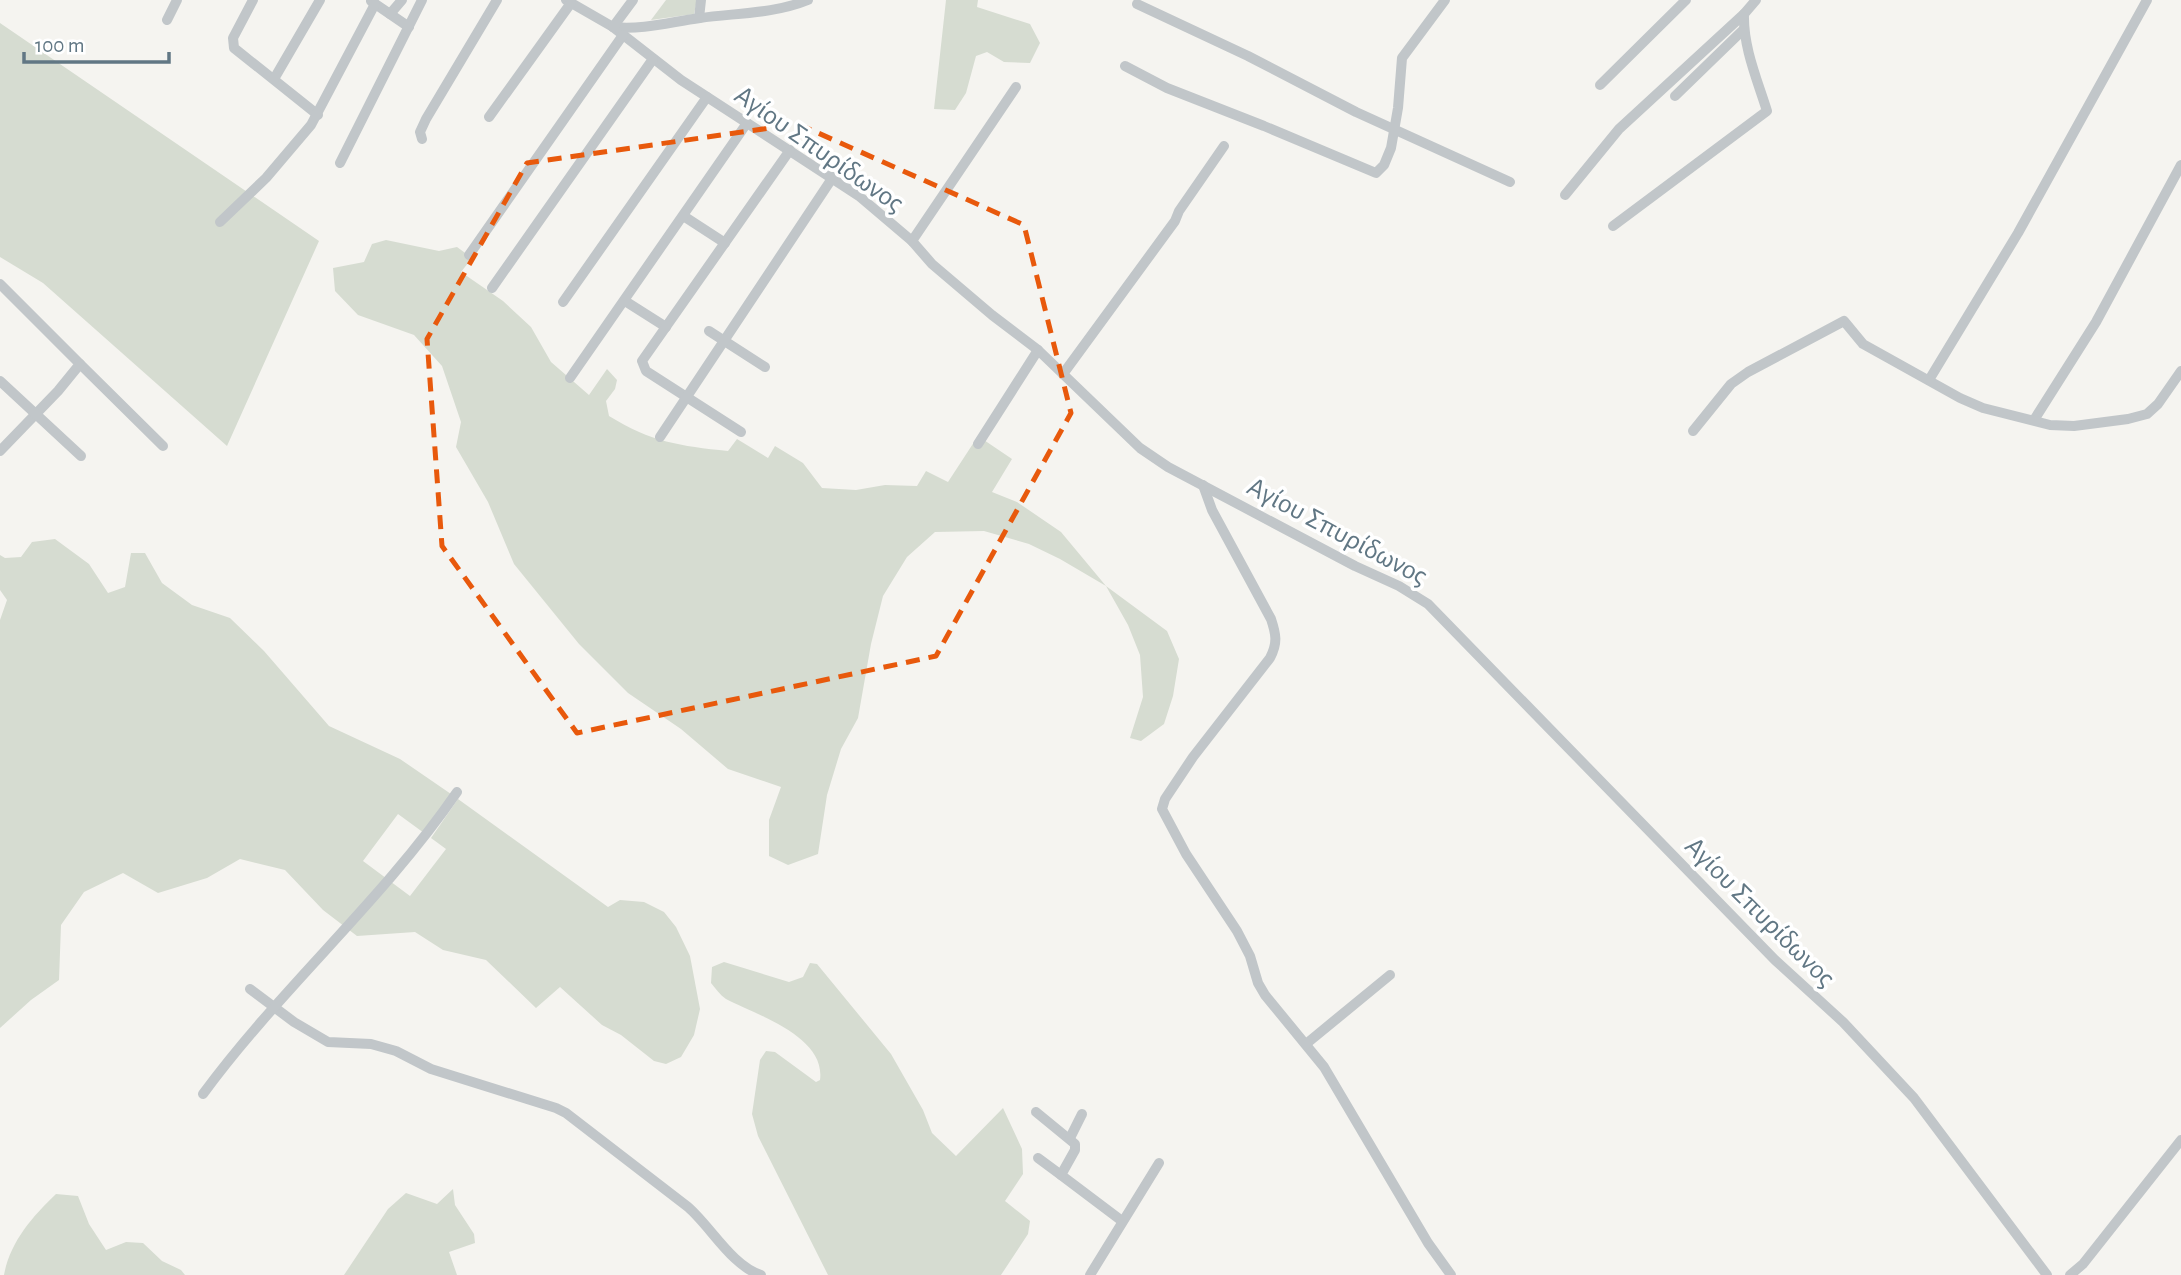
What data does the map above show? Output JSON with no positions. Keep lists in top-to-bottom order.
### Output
{
  "streets": {
    "street": ["Αγίου Σπυρίδωνος"]
  },
  "scale_bar": "100 m"
}
